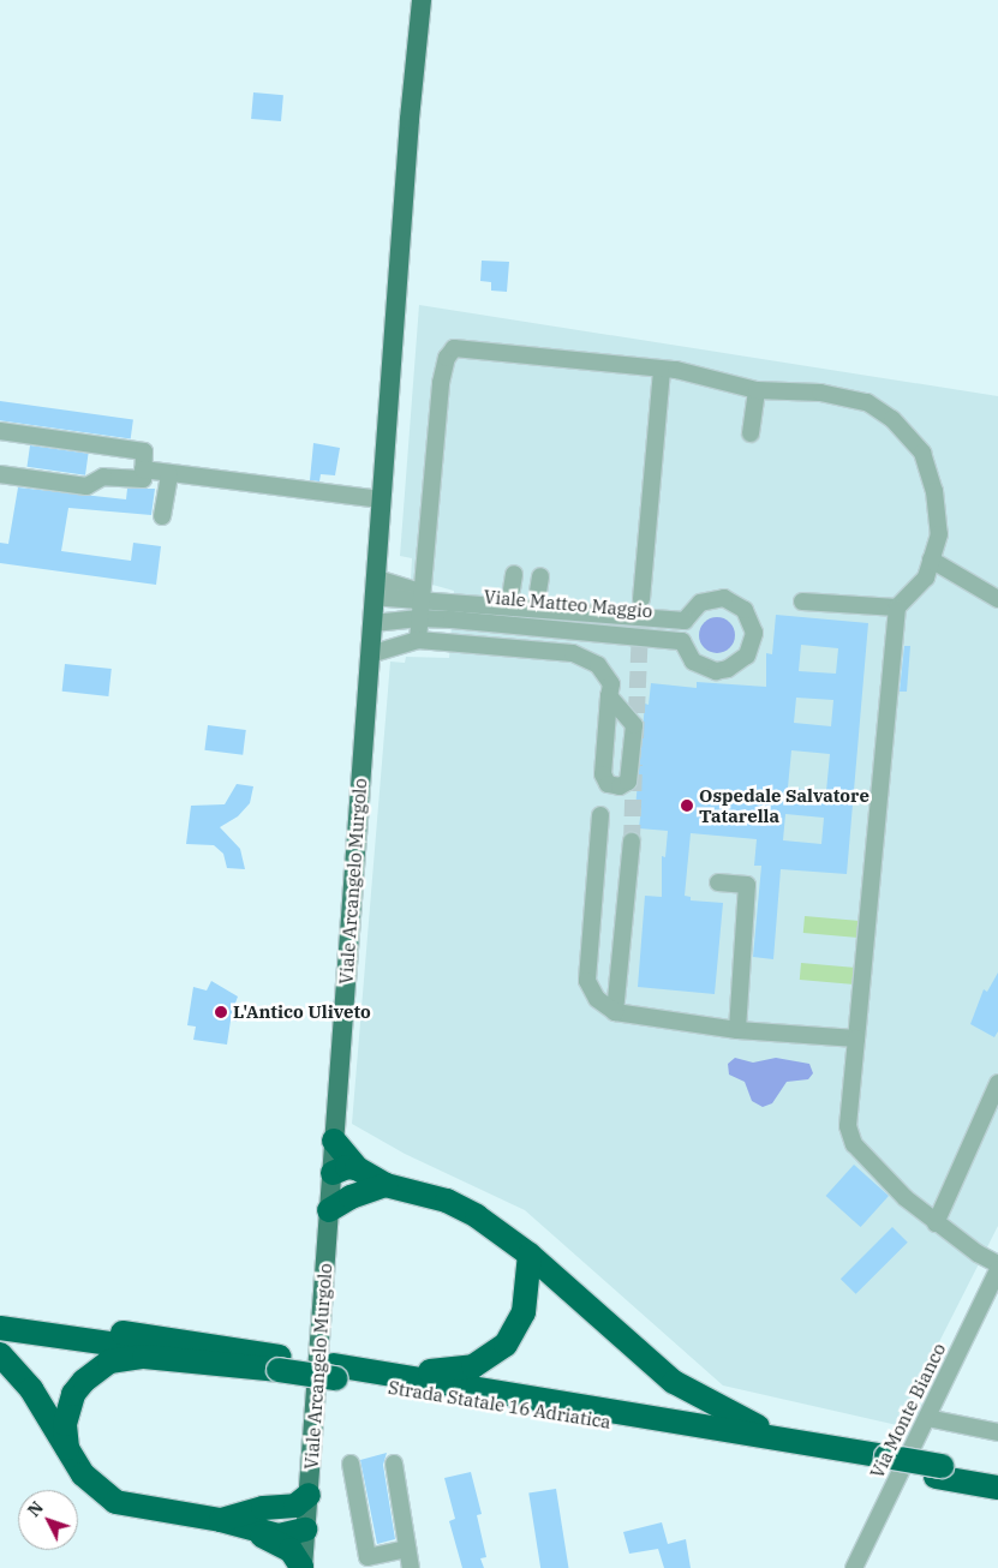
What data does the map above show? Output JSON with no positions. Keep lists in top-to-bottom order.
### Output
{
  "streets": {
    "highway": ["Strada Statale 16 Adriatica"],
    "main road": ["Viale Arcangelo Murgolo"],
    "street": ["Viale Matteo Maggio", "Via Monte Bianco"]
  },
  "places": ["Ospedale Salvatore Tatarella", "L'Antico Uliveto"],
  "north": "top left"
}
